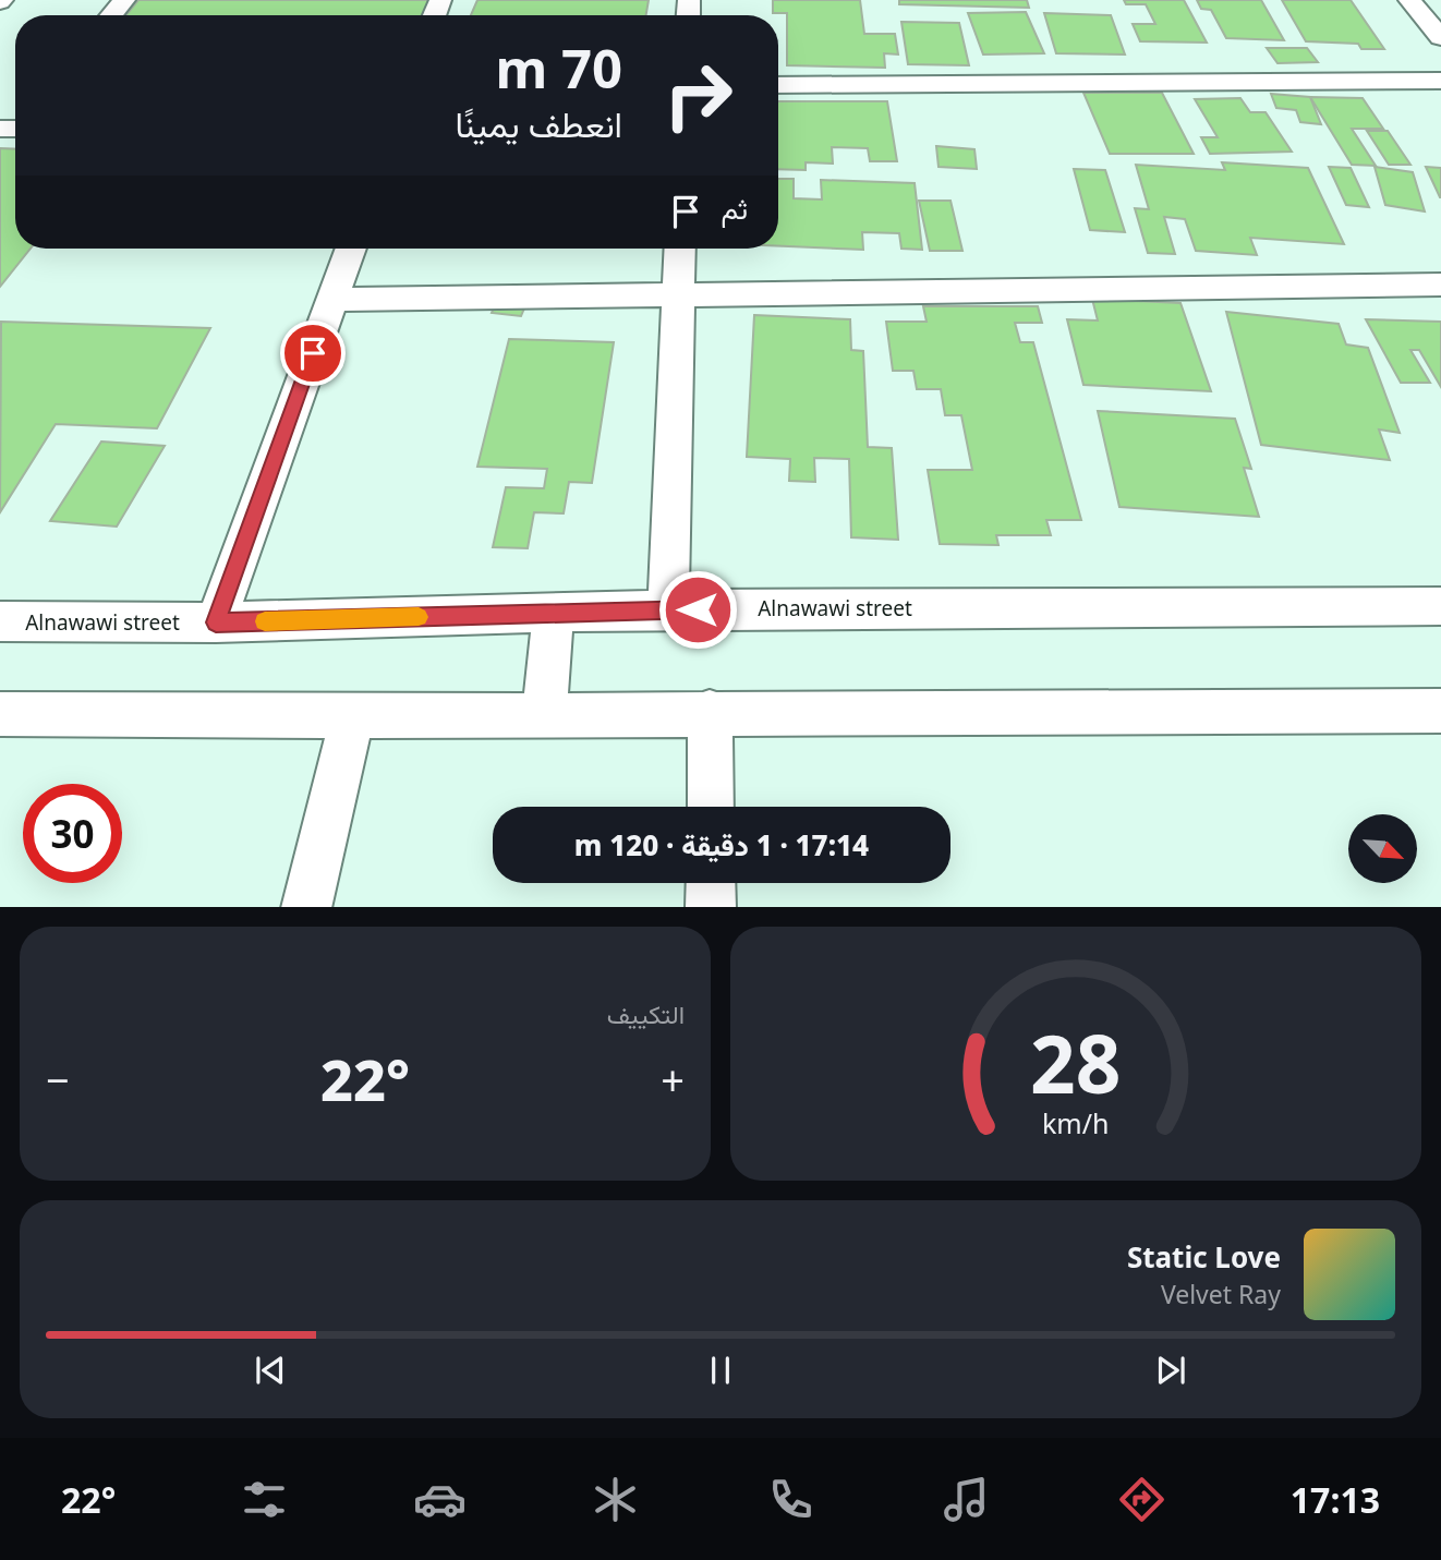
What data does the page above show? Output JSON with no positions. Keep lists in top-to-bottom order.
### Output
{
  "streets": {
    "street": ["Alnawawi street"]
  },
  "north": "bottom right",
  "page": {
    "turn": ["70 m", "انعطف يمينًا"],
    "then": "ثم",
    "limit": "30",
    "trip": "17:14 · 1 دقيقة · 120 m",
    "tile": "التكييف",
    "heat": ["−", "22°", "+"],
    "song": ["Static Love", "Velvet Ray"],
    "tabs": ["17:13", "22°"],
    "gauge": ["28", "km/h"]
  }
}
